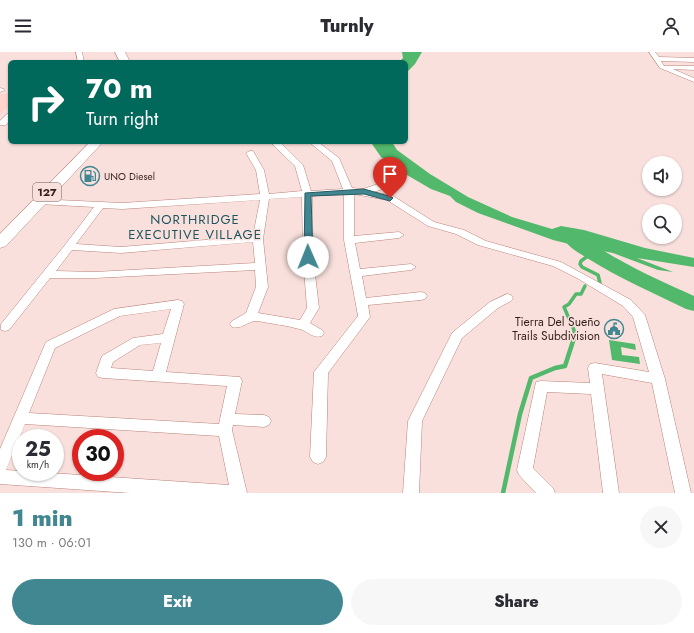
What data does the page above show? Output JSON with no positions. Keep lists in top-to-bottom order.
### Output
{
  "streets": {
    "main road": ["127"]
  },
  "districts": ["NORTHRIDGE EXECUTIVE VILLAGE"],
  "places": {
    "fuel station": ["UNO Diesel"],
    "public building": ["Tierra Del Sueño Trails Subdivision"]
  },
  "page": {
    "header": "Turnly",
    "turn": ["70 m", "Turn right"],
    "speed": "25 km/h",
    "limit": "30",
    "heading": ["1 min", "130 m · 06:01"],
    "buttons": ["Exit", "Share"]
  }
}
